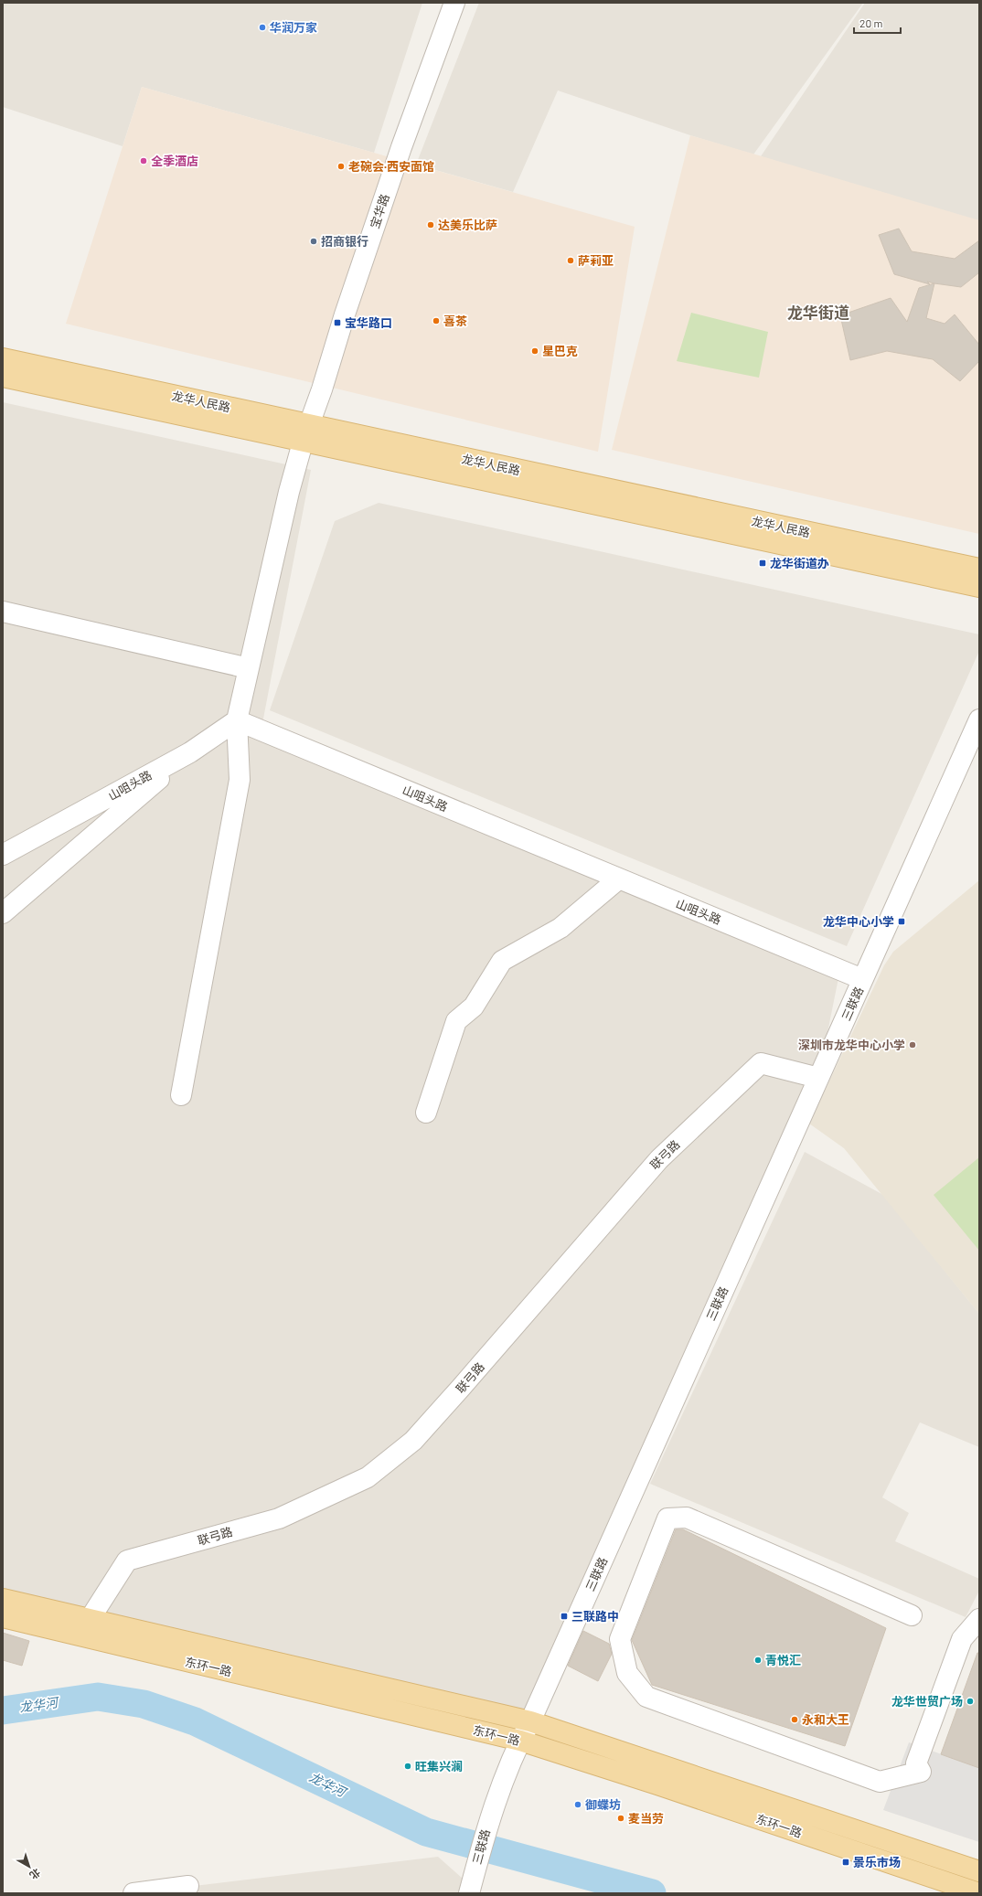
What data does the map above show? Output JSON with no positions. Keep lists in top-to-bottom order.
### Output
{
  "streets": {
    "main road": ["龙华人民路", "东环一路"],
    "street": [
      "宝华路",
      "山咀头路",
      "三联路",
      "联弓路"
    ]
  },
  "crossings": [
    ["宝华路", "龙华人民路"],
    ["宝华路", "山咀头路"],
    ["山咀头路", "三联路"],
    ["三联路", "联弓路"],
    ["三联路", "东环一路"],
    ["联弓路", "东环一路"]
  ],
  "districts": ["龙华街道"],
  "water": ["龙华河"],
  "places": {
    "other": [
      "华润万家",
      "全季酒店",
      "老碗会·西安面馆",
      "达美乐比萨",
      "招商银行",
      "萨莉亚",
      "喜茶",
      "星巴克",
      "深圳市龙华中心小学",
      "青悦汇",
      "龙华世贸广场",
      "永和大王",
      "旺集兴澜",
      "御蝶坊",
      "麦当劳"
    ],
    "transit": [
      "宝华路口",
      "龙华街道办",
      "龙华中心小学",
      "三联路中",
      "景乐市场"
    ]
  },
  "scale_bar": "20 m",
  "north": "bottom right"
}
